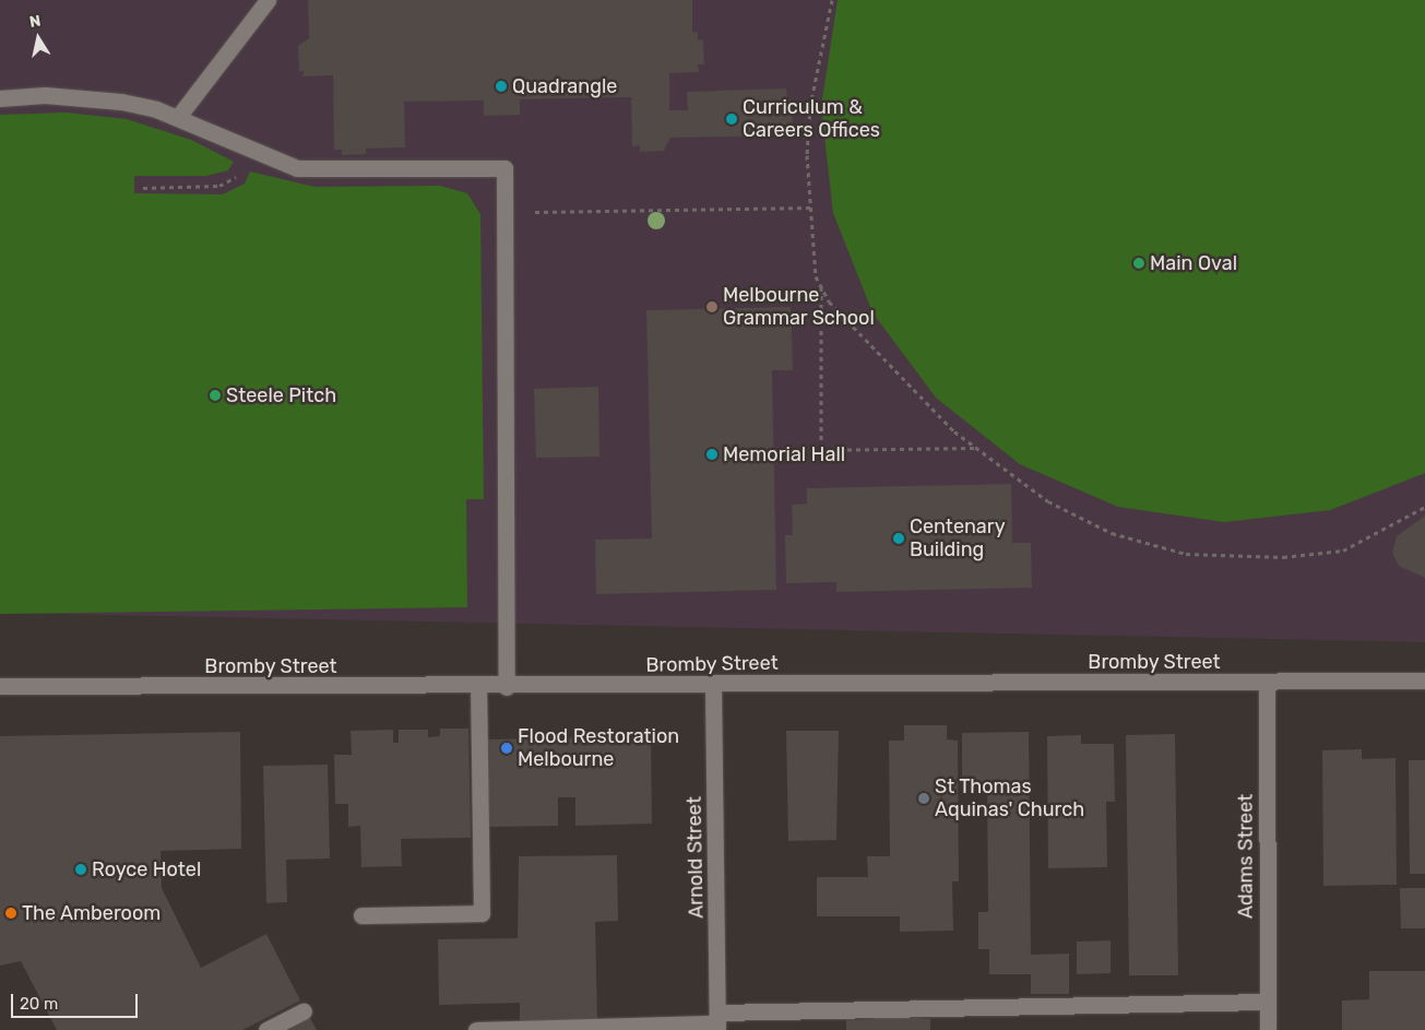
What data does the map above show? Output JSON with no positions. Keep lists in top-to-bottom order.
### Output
{
  "streets": {
    "street": ["Bromby Street", "Adams Street", "Arnold Street"]
  },
  "crossings": [
    ["Bromby Street", "Adams Street"],
    ["Bromby Street", "Arnold Street"]
  ],
  "places": [
    "Quadrangle",
    "Curriculum & Careers Offices",
    "Main Oval",
    "Melbourne Grammar School",
    "Steele Pitch",
    "Memorial Hall",
    "Centenary Building",
    "Flood Restoration Melbourne",
    "St Thomas Aquinas' Church",
    "Royce Hotel",
    "The Amberoom"
  ],
  "scale_bar": "20 m",
  "north": "top"
}
